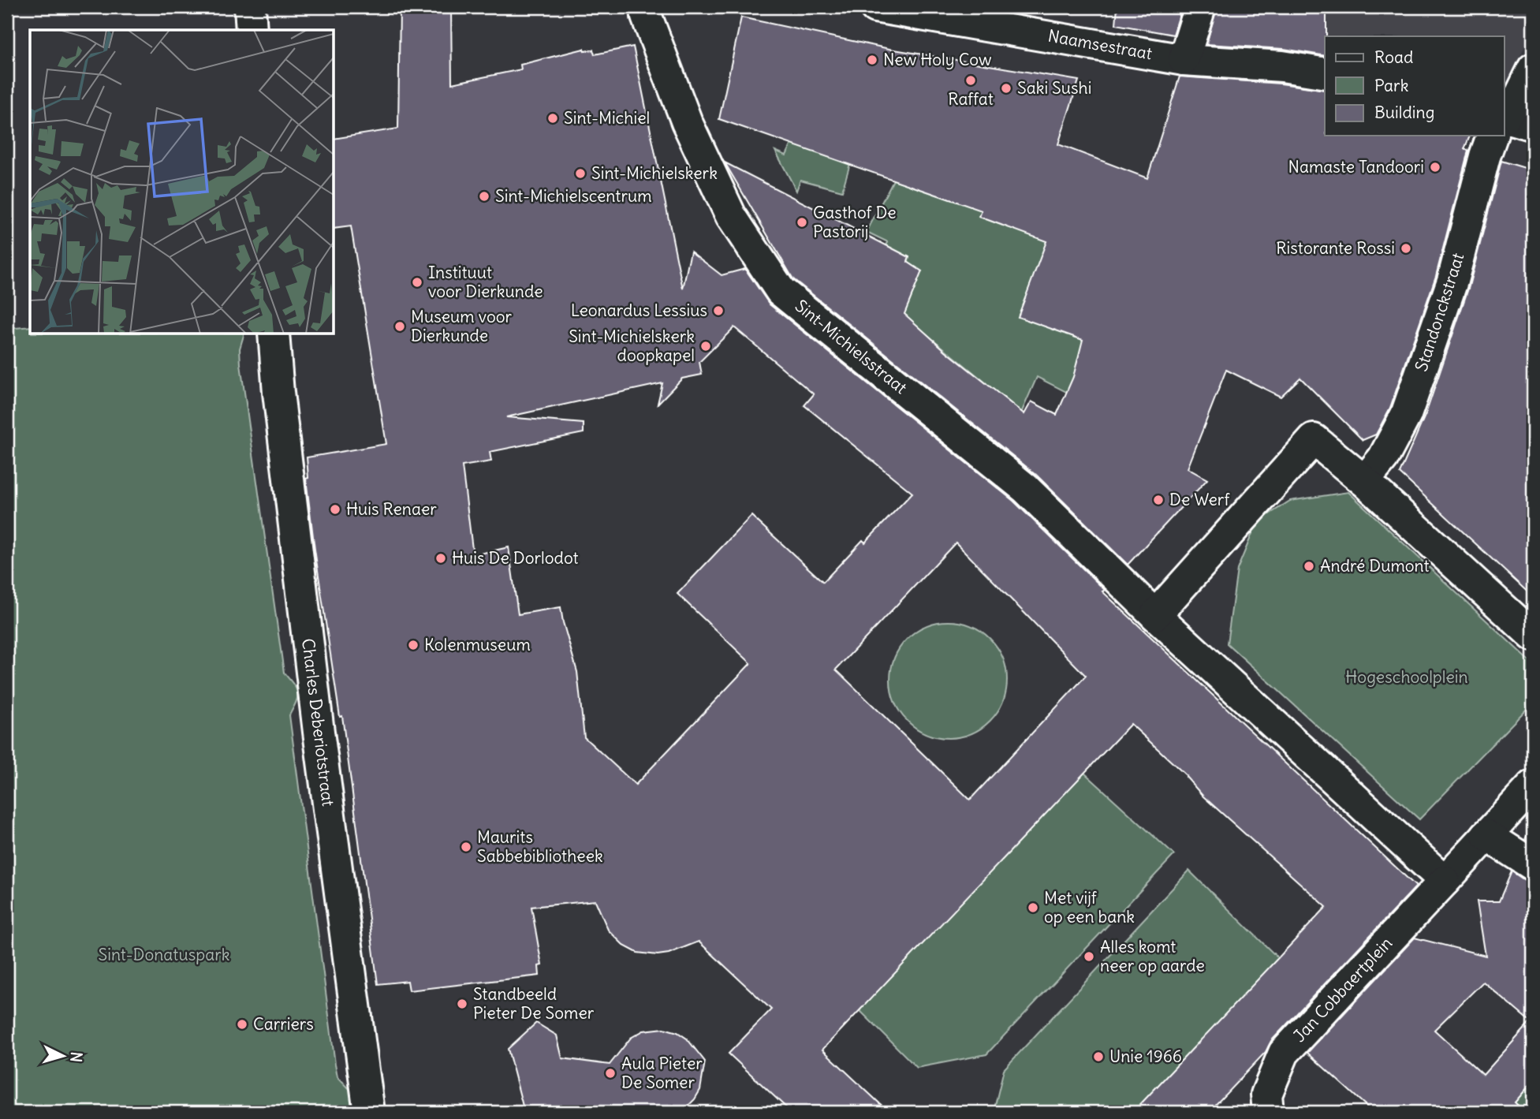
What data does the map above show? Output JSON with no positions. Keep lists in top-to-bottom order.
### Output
{
  "streets": {
    "street": [
      "Naamsestraat",
      "Standonckstraat",
      "Sint-Michielsstraat",
      "Charles Deberiotstraat",
      "Jan Cobbaertplein"
    ]
  },
  "parks": ["Hogeschoolplein", "Sint-Donatuspark"],
  "places": [
    "New Holy Cow",
    "Raffat",
    "Saki Sushi",
    "Sint-Michiel",
    "Namaste Tandoori",
    "Sint-Michielskerk",
    "Sint-Michielscentrum",
    "Gasthof De Pastorij",
    "Ristorante Rossi",
    "Instituut voor Dierkunde",
    "Leonardus Lessius",
    "Museum voor Dierkunde",
    "Sint-Michielskerk doopkapel",
    "De Werf",
    "Huis Renaer",
    "Huis De Dorlodot",
    "André Dumont",
    "Kolenmuseum",
    "Maurits Sabbebibliotheek",
    "Met vijf op een bank",
    "Alles komt neer op aarde",
    "Standbeeld Pieter De Somer",
    "Carriers",
    "Unie 1966",
    "Aula Pieter De Somer"
  ],
  "legend": ["Road", "Park", "Building"],
  "north": "right"
}
